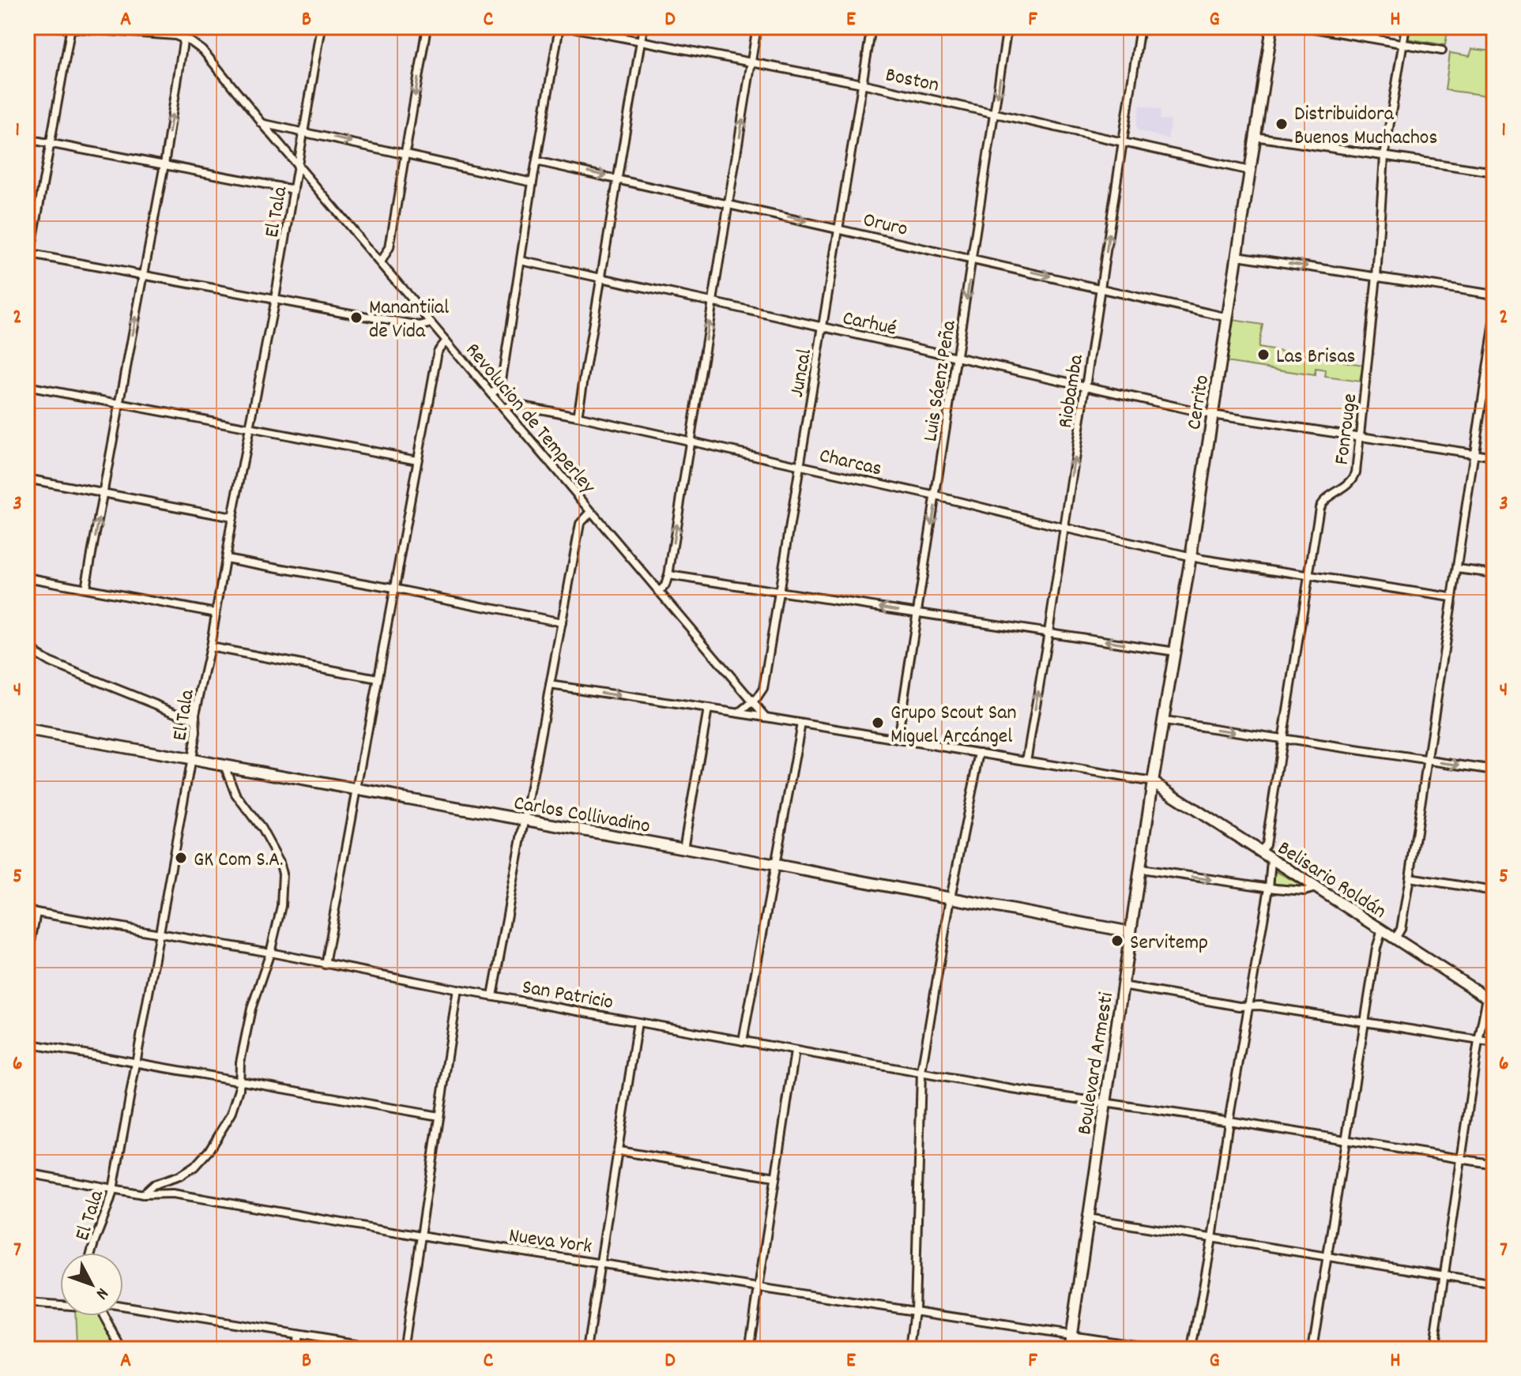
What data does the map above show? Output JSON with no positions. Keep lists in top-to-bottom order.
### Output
{
  "streets": {
    "street": [
      "Boston",
      "El Tala",
      "Oruro",
      "Carhué",
      "Juncal",
      "Luis Sáenz Peña",
      "Riobamba",
      "Cerrito",
      "Revolucion de Temperley",
      "Fonrouge",
      "Charcas",
      "Carlos Collivadino",
      "Belisario Roldán",
      "San Patricio",
      "Boulevard Armesti",
      "Nueva York"
    ]
  },
  "crossings": [
    ["Boston", "Juncal"],
    ["Boston", "Luis Sáenz Peña"],
    ["Boston", "Riobamba"],
    ["Boston", "Cerrito"],
    ["El Tala", "Revolucion de Temperley"],
    ["El Tala", "Carlos Collivadino"],
    ["El Tala", "San Patricio"],
    ["El Tala", "Nueva York"],
    ["Oruro", "Juncal"],
    ["Oruro", "Luis Sáenz Peña"],
    ["Oruro", "Riobamba"],
    ["Oruro", "Cerrito"],
    ["Carhué", "Juncal"],
    ["Carhué", "Luis Sáenz Peña"],
    ["Carhué", "Riobamba"],
    ["Carhué", "Cerrito"],
    ["Carhué", "Fonrouge"],
    ["Juncal", "Revolucion de Temperley"],
    ["Juncal", "Charcas"],
    ["Luis Sáenz Peña", "Charcas"],
    ["Riobamba", "Charcas"],
    ["Cerrito", "Charcas"],
    ["Cerrito", "Belisario Roldán"],
    ["Cerrito", "Boulevard Armesti"],
    ["Revolucion de Temperley", "Charcas"],
    ["Fonrouge", "Charcas"],
    ["Fonrouge", "Belisario Roldán"],
    ["Carlos Collivadino", "Boulevard Armesti"],
    ["Belisario Roldán", "Boulevard Armesti"],
    ["San Patricio", "Boulevard Armesti"],
    ["Boulevard Armesti", "Nueva York"]
  ],
  "one_way": ["Oruro", "Luis Sáenz Peña", "Riobamba"],
  "places": [
    "Distribuidora Buenos Muchachos",
    "Manantiial de Vida",
    "Las Brisas",
    "Grupo Scout San Miguel Arcángel",
    "GK Com S.A.",
    "Servitemp"
  ],
  "north": "bottom right",
  "grid": {
    "columns": [
      "A",
      "B",
      "C",
      "D",
      "E",
      "F",
      "G",
      "H"
    ],
    "rows": [
      "1",
      "2",
      "3",
      "4",
      "5",
      "6",
      "7"
    ]
  }
}
